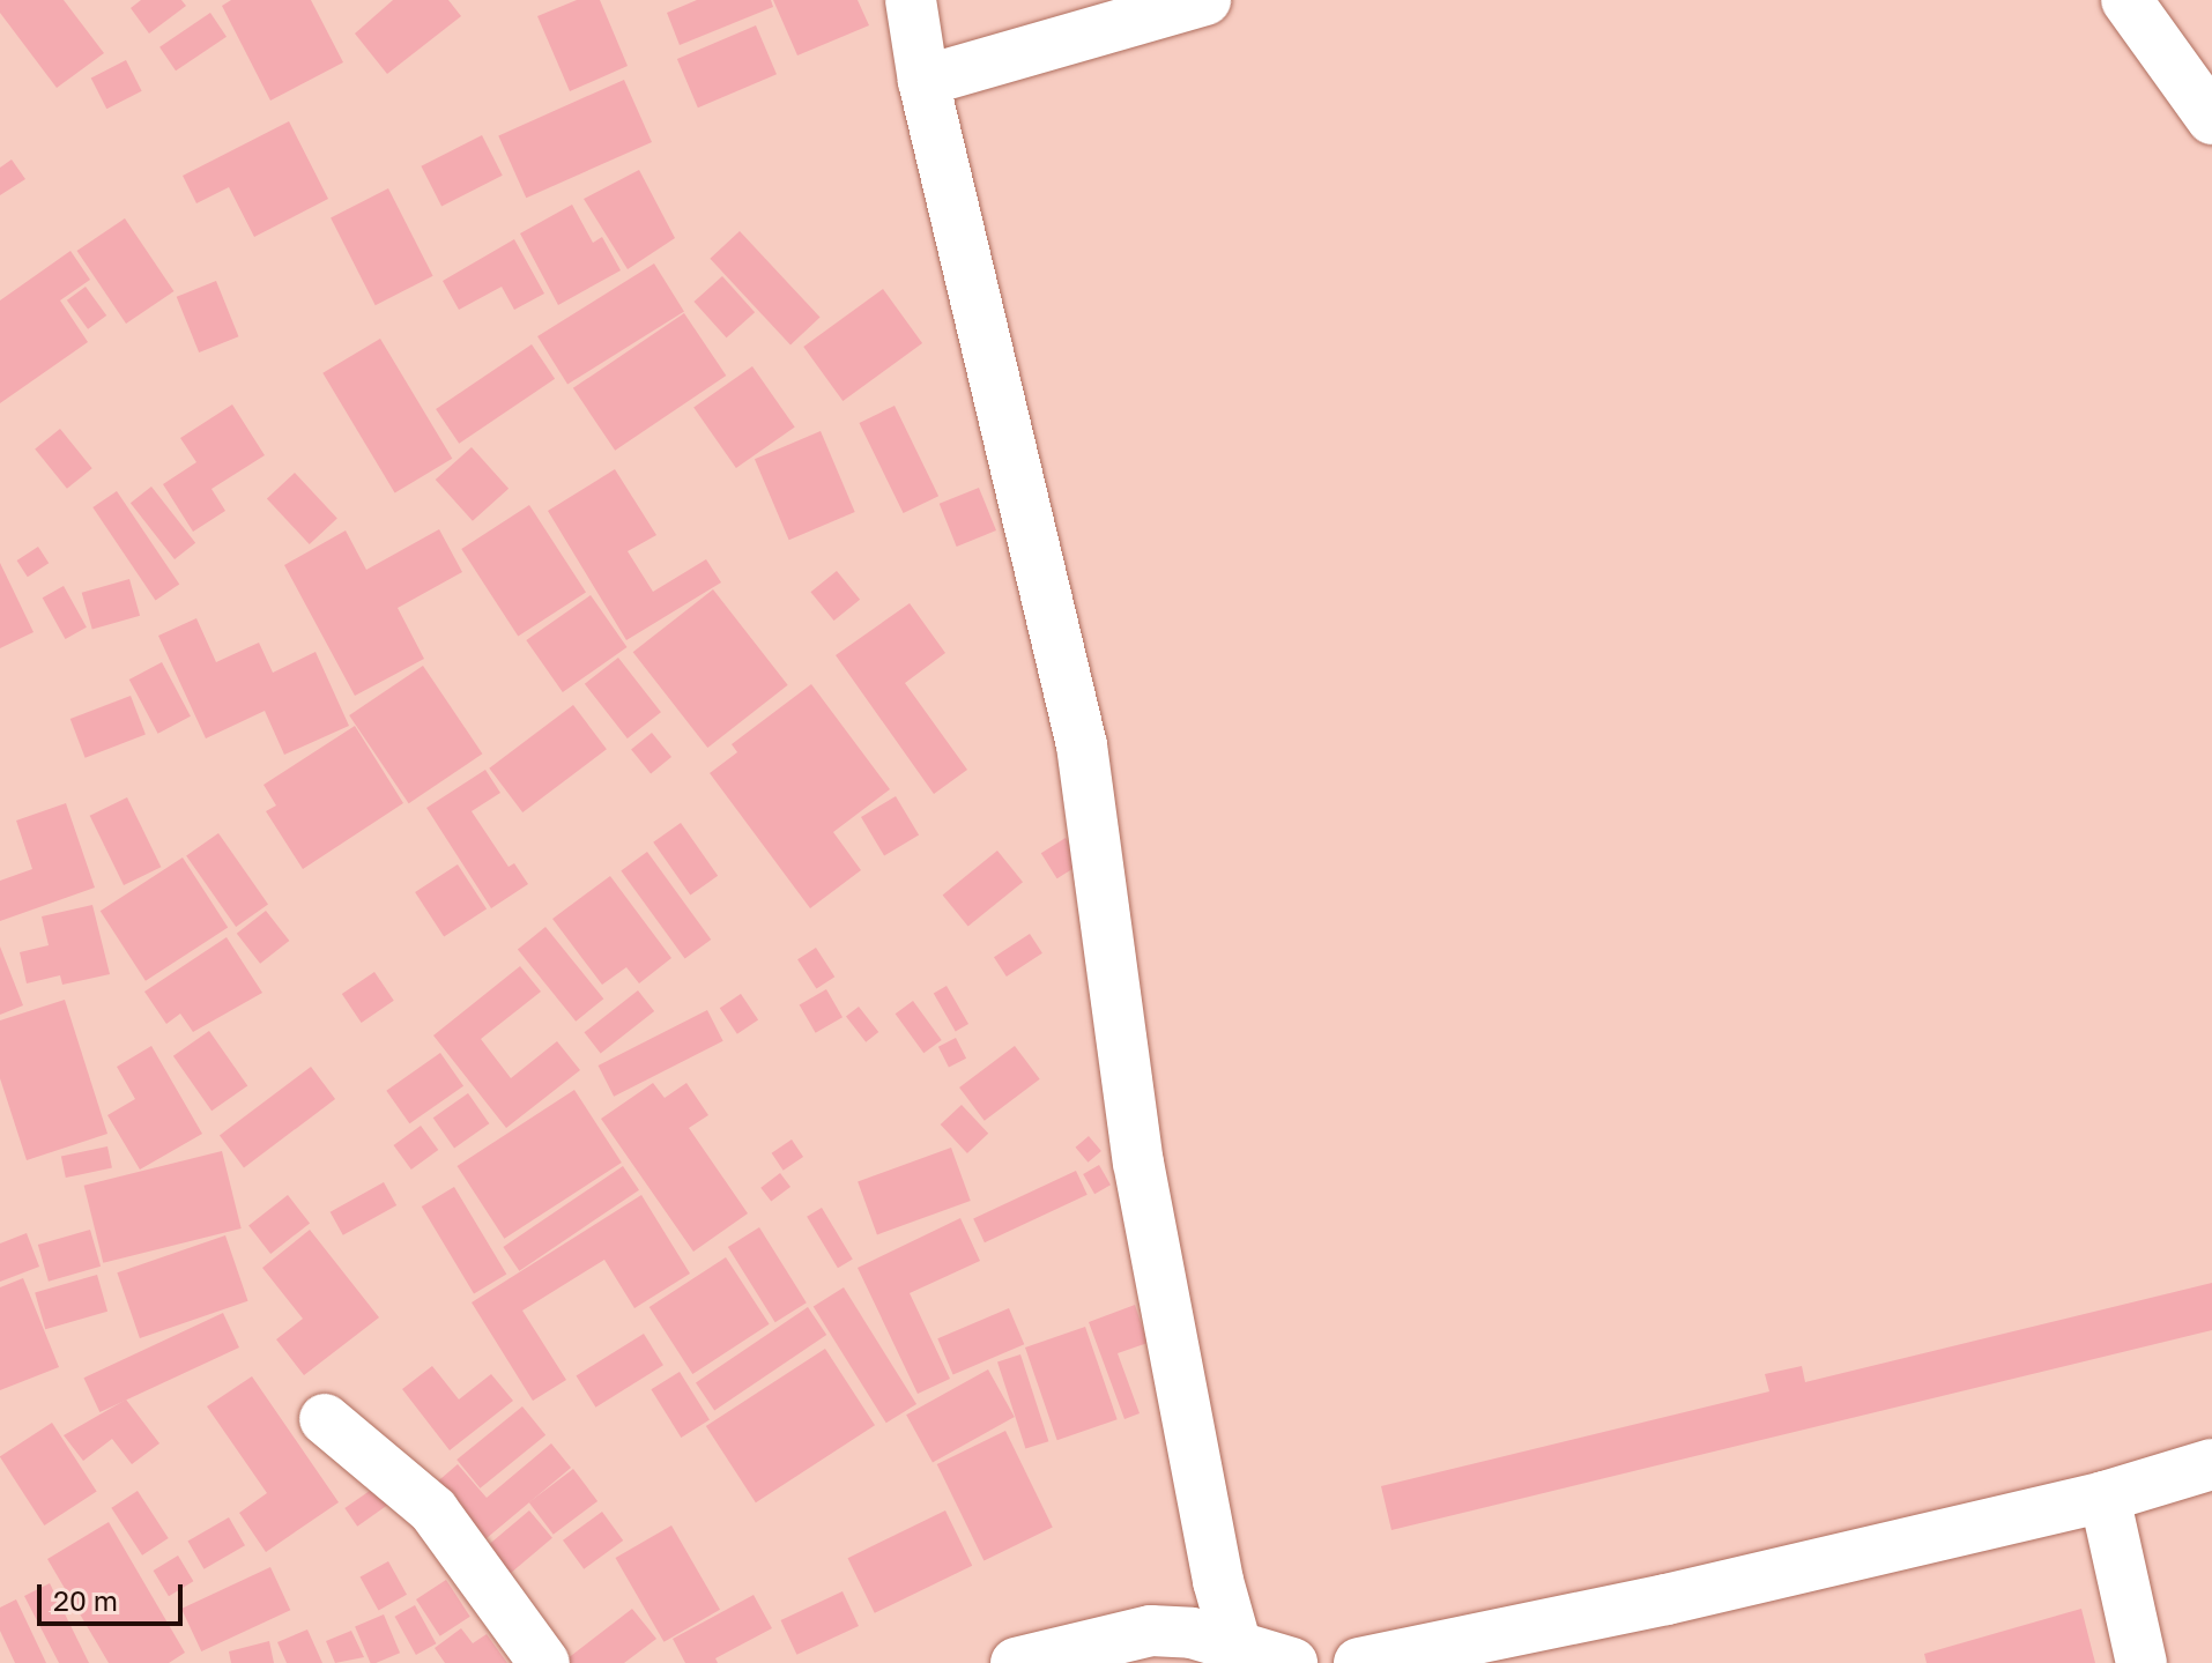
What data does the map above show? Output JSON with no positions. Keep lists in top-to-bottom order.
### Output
{
  "scale_bar": "20 m"
}
